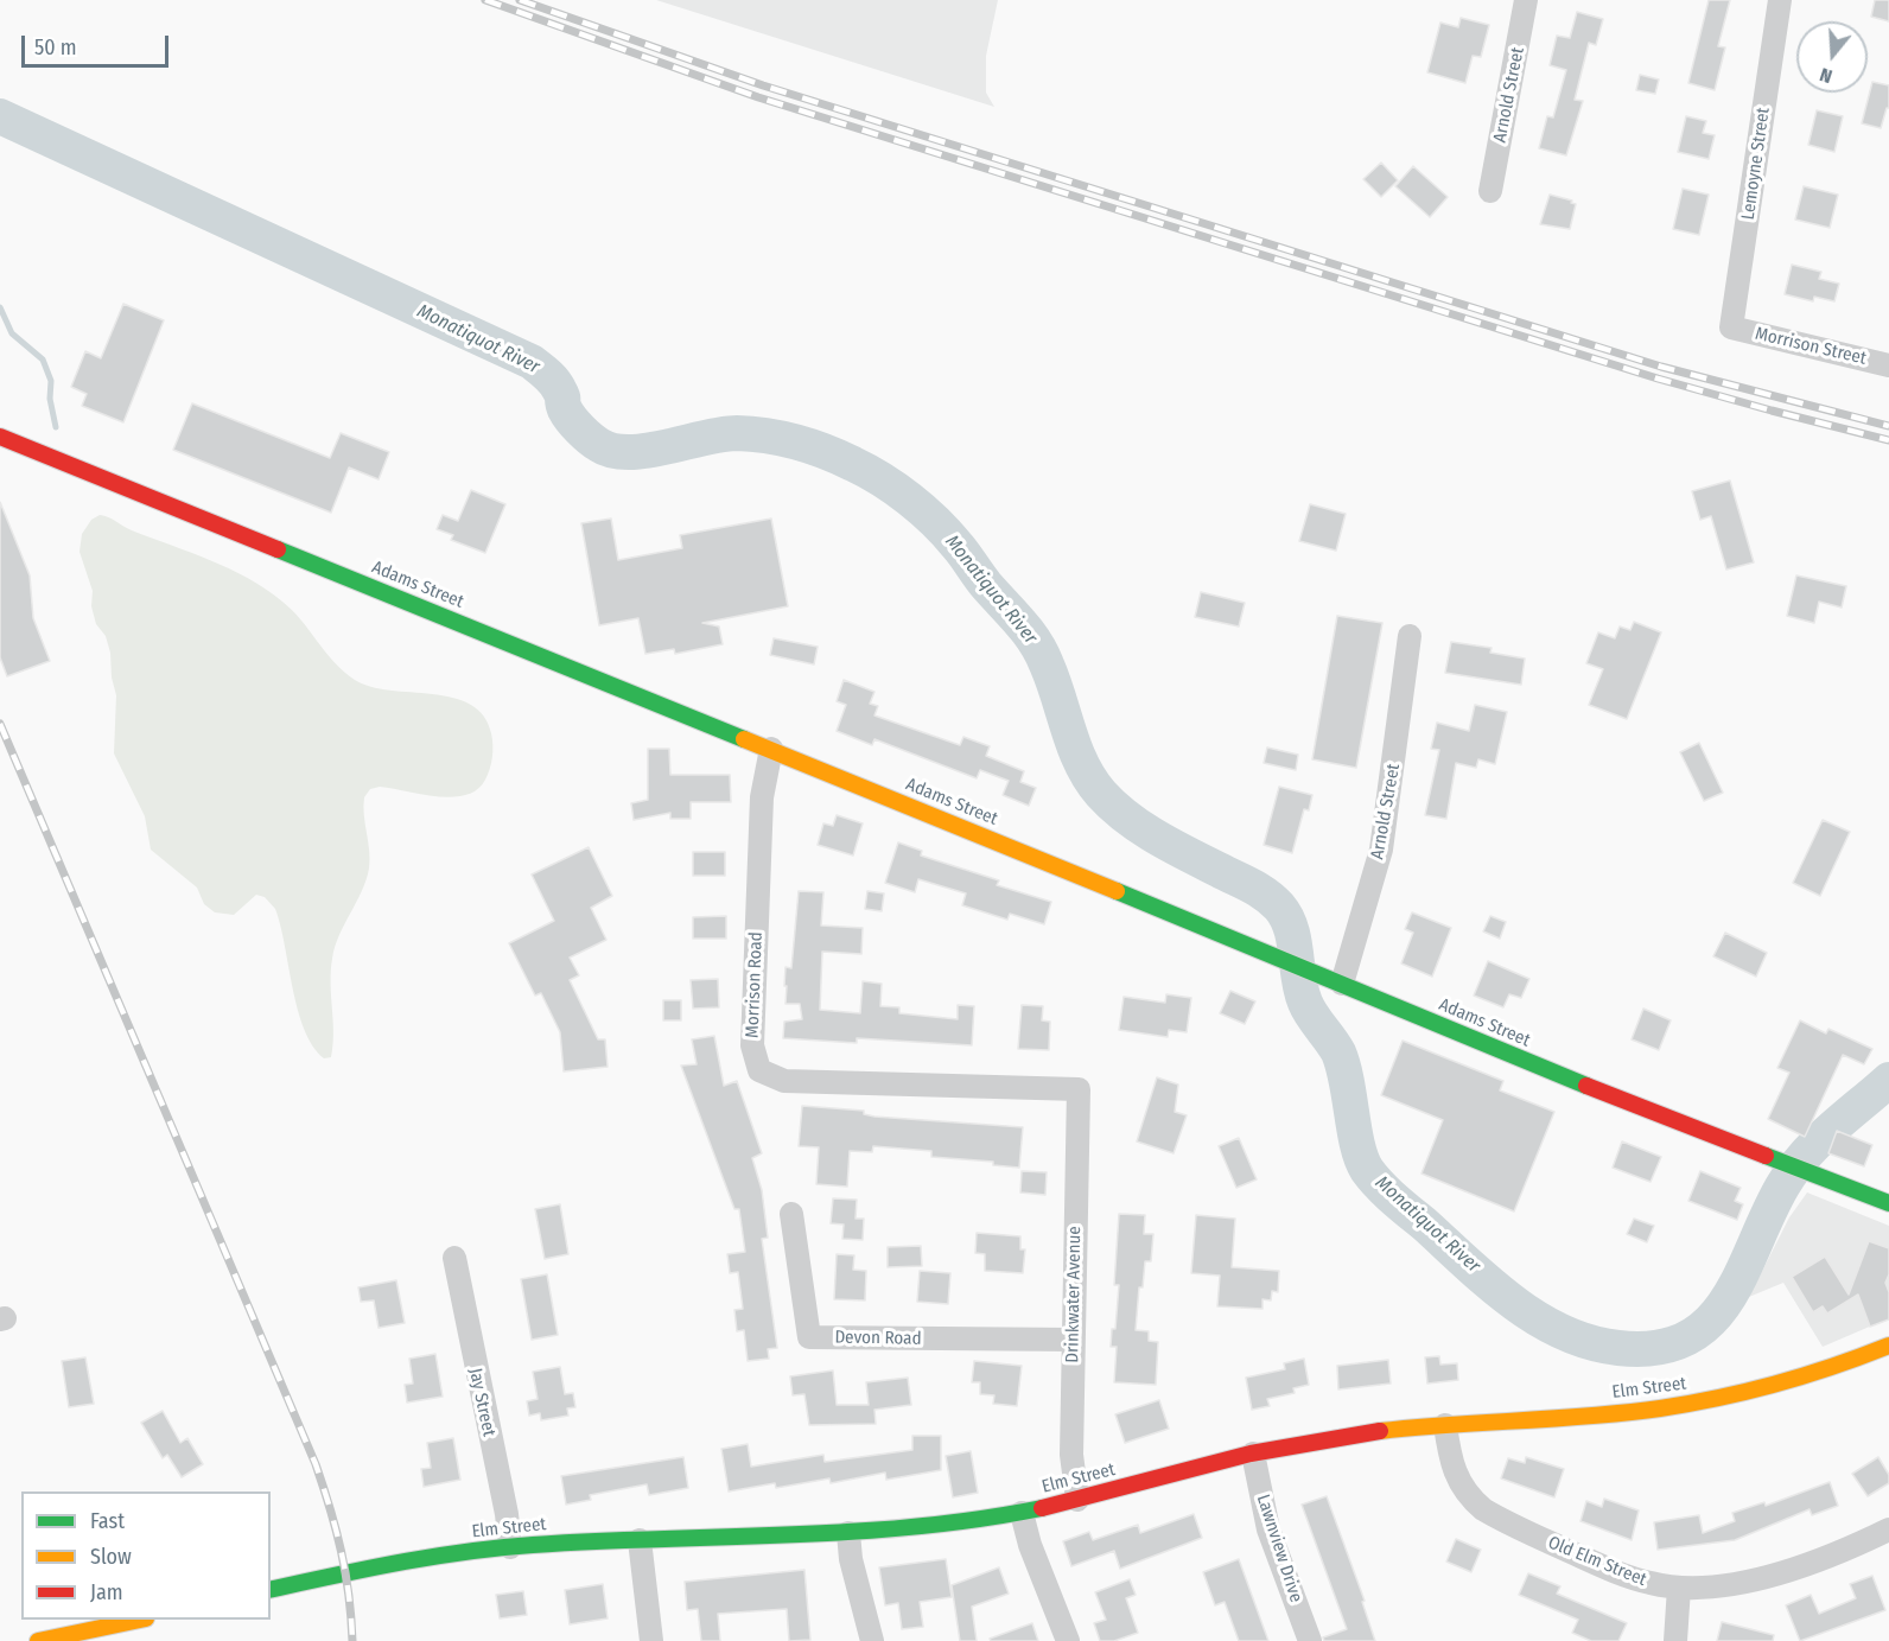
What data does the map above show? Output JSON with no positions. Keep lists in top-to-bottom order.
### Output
{
  "streets": {
    "street": [
      "Arnold Street",
      "Lemoyne Street",
      "Morrison Street",
      "Adams Street",
      "Morrison Road",
      "Drinkwater Avenue",
      "Devon Road",
      "Elm Street",
      "Jay Street",
      "Lawnview Drive",
      "Old Elm Street"
    ]
  },
  "crossings": [
    ["Arnold Street", "Adams Street"],
    ["Lemoyne Street", "Morrison Street"],
    ["Adams Street", "Morrison Road"],
    ["Morrison Road", "Drinkwater Avenue"],
    ["Drinkwater Avenue", "Devon Road"],
    ["Drinkwater Avenue", "Elm Street"],
    ["Elm Street", "Jay Street"],
    ["Elm Street", "Lawnview Drive"],
    ["Elm Street", "Old Elm Street"]
  ],
  "water": ["Monatiquot River"],
  "legend": ["Fast", "Slow", "Jam"],
  "scale_bar": "50 m",
  "north": "bottom"
}
